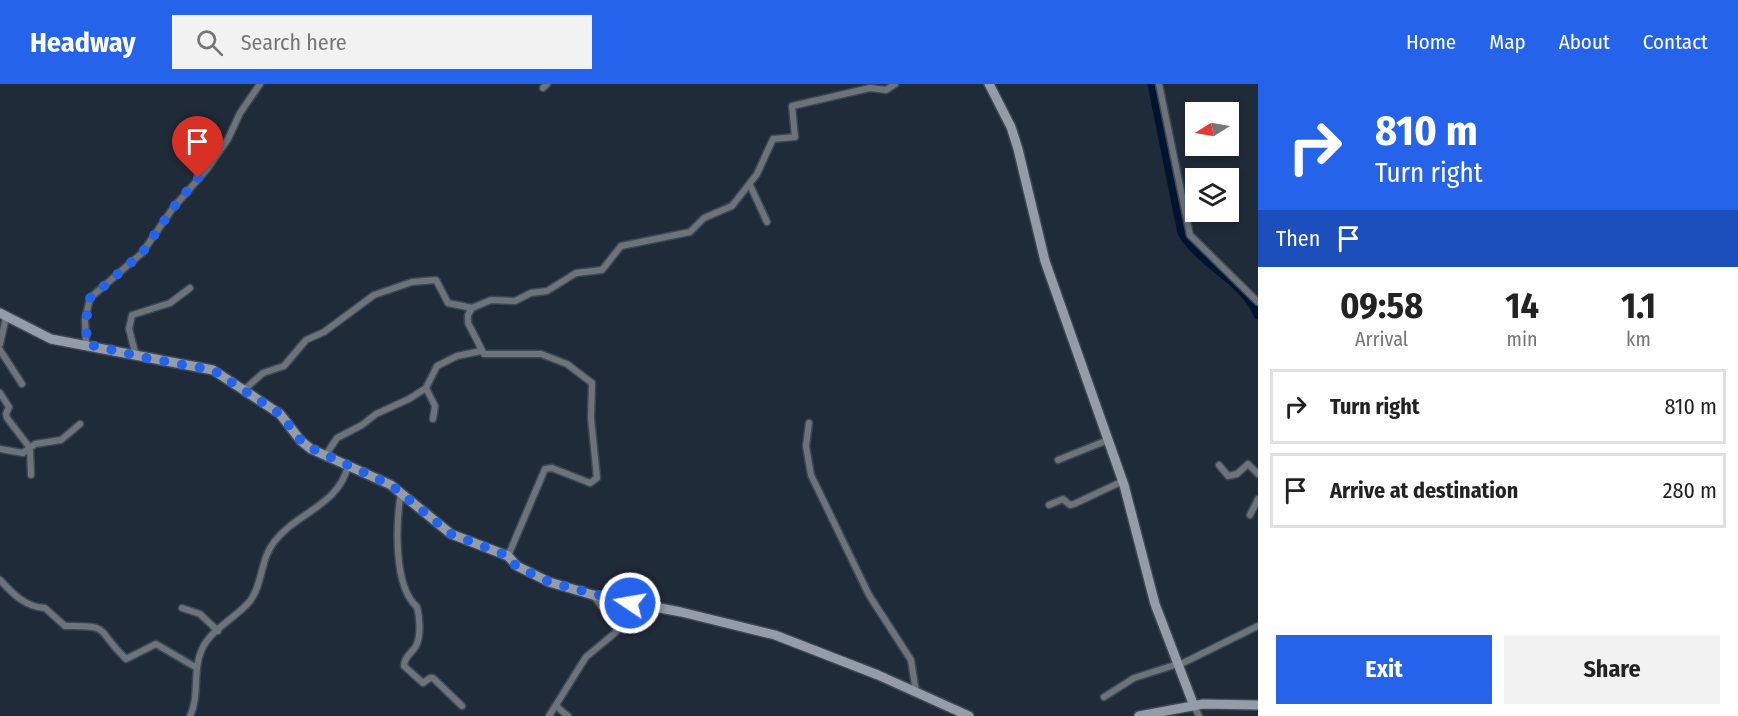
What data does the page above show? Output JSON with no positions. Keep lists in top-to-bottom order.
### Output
{
  "north": "left",
  "page": {
    "header": "Headway",
    "search": "Search here",
    "nav": [
      "Home",
      "Map",
      "About",
      "Contact"
    ],
    "turn": ["810 m", "Turn right"],
    "then": "Then",
    "eta": [
      "09:58",
      "Arrival",
      "14",
      "min",
      "1.1",
      "km"
    ],
    "list": [
      {
        "name": "Turn right",
        "value": "810 m"
      },
      {
        "name": "Arrive at destination",
        "value": "280 m"
      }
    ],
    "buttons": ["Exit", "Share"]
  }
}
